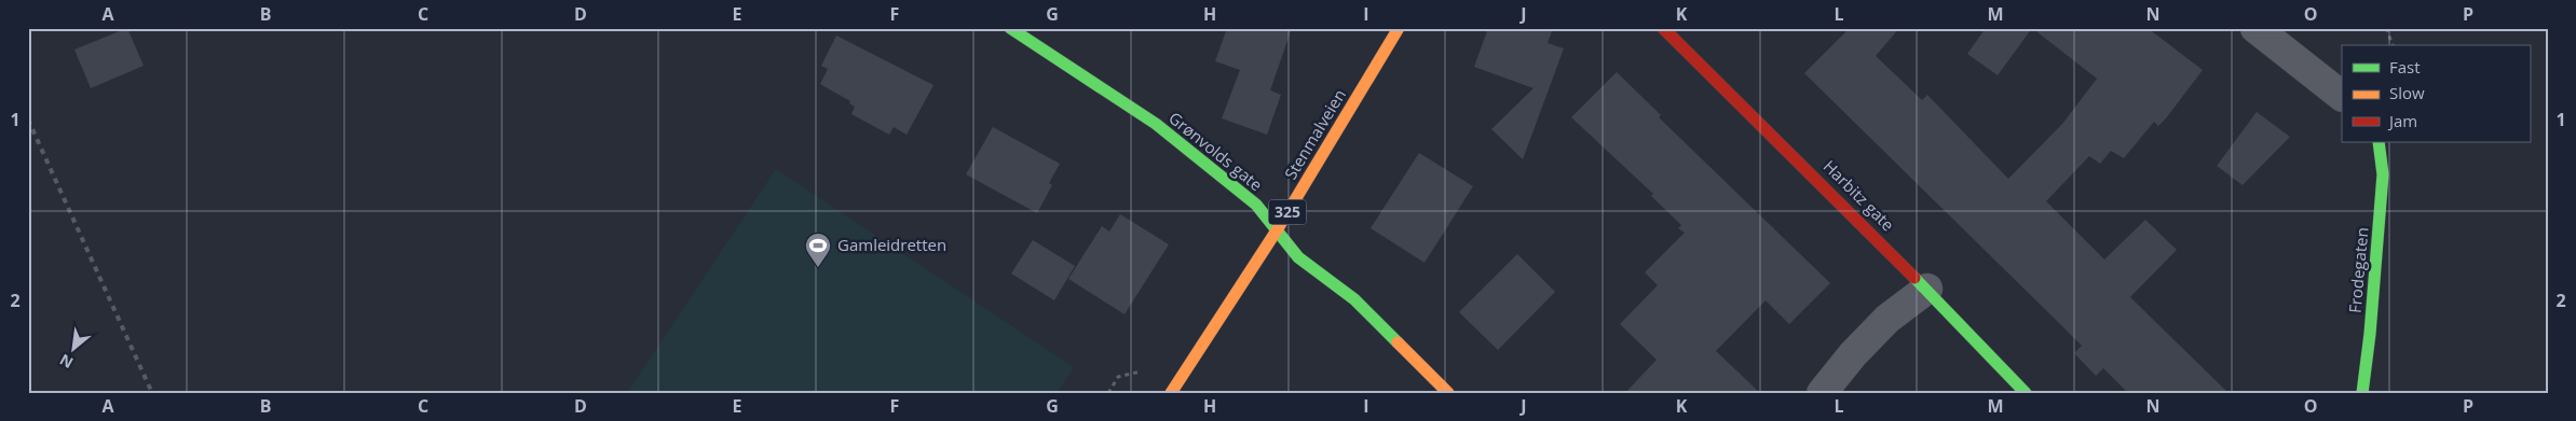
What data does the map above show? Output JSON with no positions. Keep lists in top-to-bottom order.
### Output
{
  "streets": {
    "street": [
      "Stenmalveien",
      "Grønvolds gate",
      "Harbitz gate",
      "325",
      "Frodegaten"
    ]
  },
  "crossings": [
    ["Stenmalveien", "Grønvolds gate"]
  ],
  "places": {
    "sports": ["Gamleidretten"]
  },
  "legend": ["Fast", "Slow", "Jam"],
  "north": "bottom left",
  "grid": {
    "columns": [
      "A",
      "B",
      "C",
      "D",
      "E",
      "F",
      "G",
      "H",
      "I",
      "J",
      "K",
      "L",
      "M",
      "N",
      "O",
      "P"
    ],
    "rows": ["1", "2"]
  }
}
